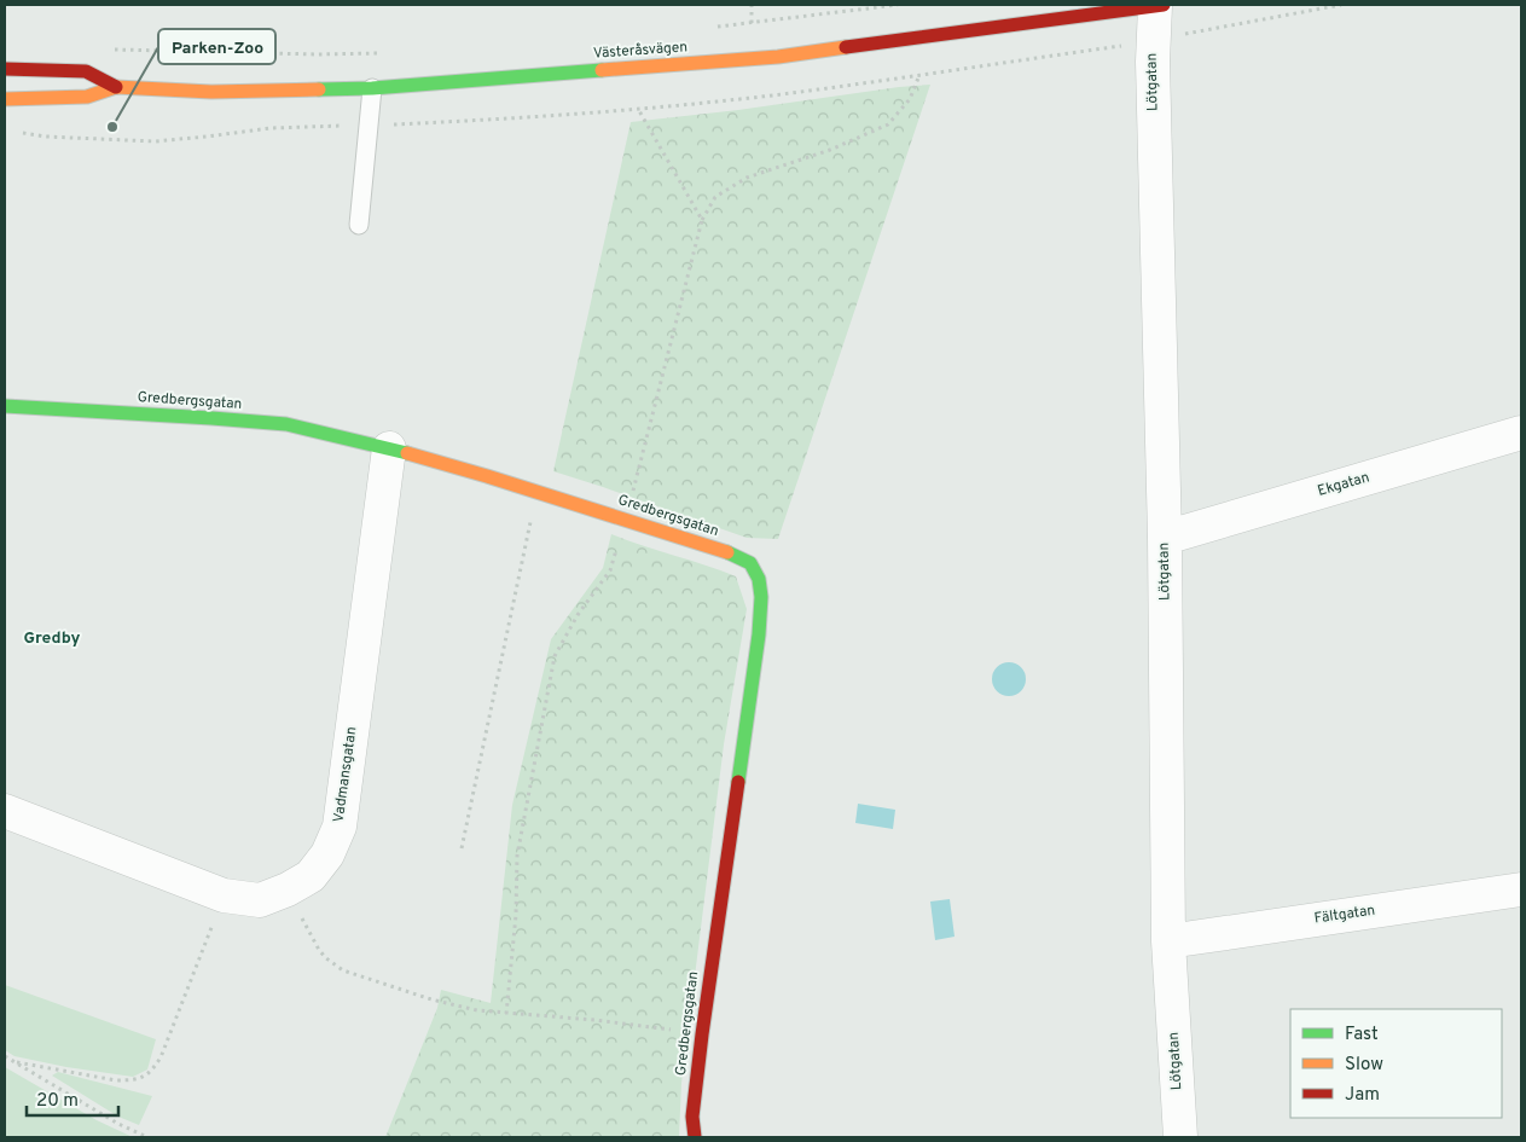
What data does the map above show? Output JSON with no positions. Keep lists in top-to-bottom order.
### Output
{
  "streets": {
    "street": [
      "Västeråsvägen",
      "Lötgatan",
      "Gredbergsgatan",
      "Ekgatan",
      "Vadmansgatan",
      "Fältgatan"
    ]
  },
  "crossings": [
    ["Västeråsvägen", "Lötgatan"],
    ["Lötgatan", "Ekgatan"],
    ["Lötgatan", "Fältgatan"],
    ["Gredbergsgatan", "Vadmansgatan"]
  ],
  "districts": ["Gredby"],
  "places": ["Parken-Zoo"],
  "legend": ["Fast", "Slow", "Jam"],
  "scale_bar": "20 m"
}
